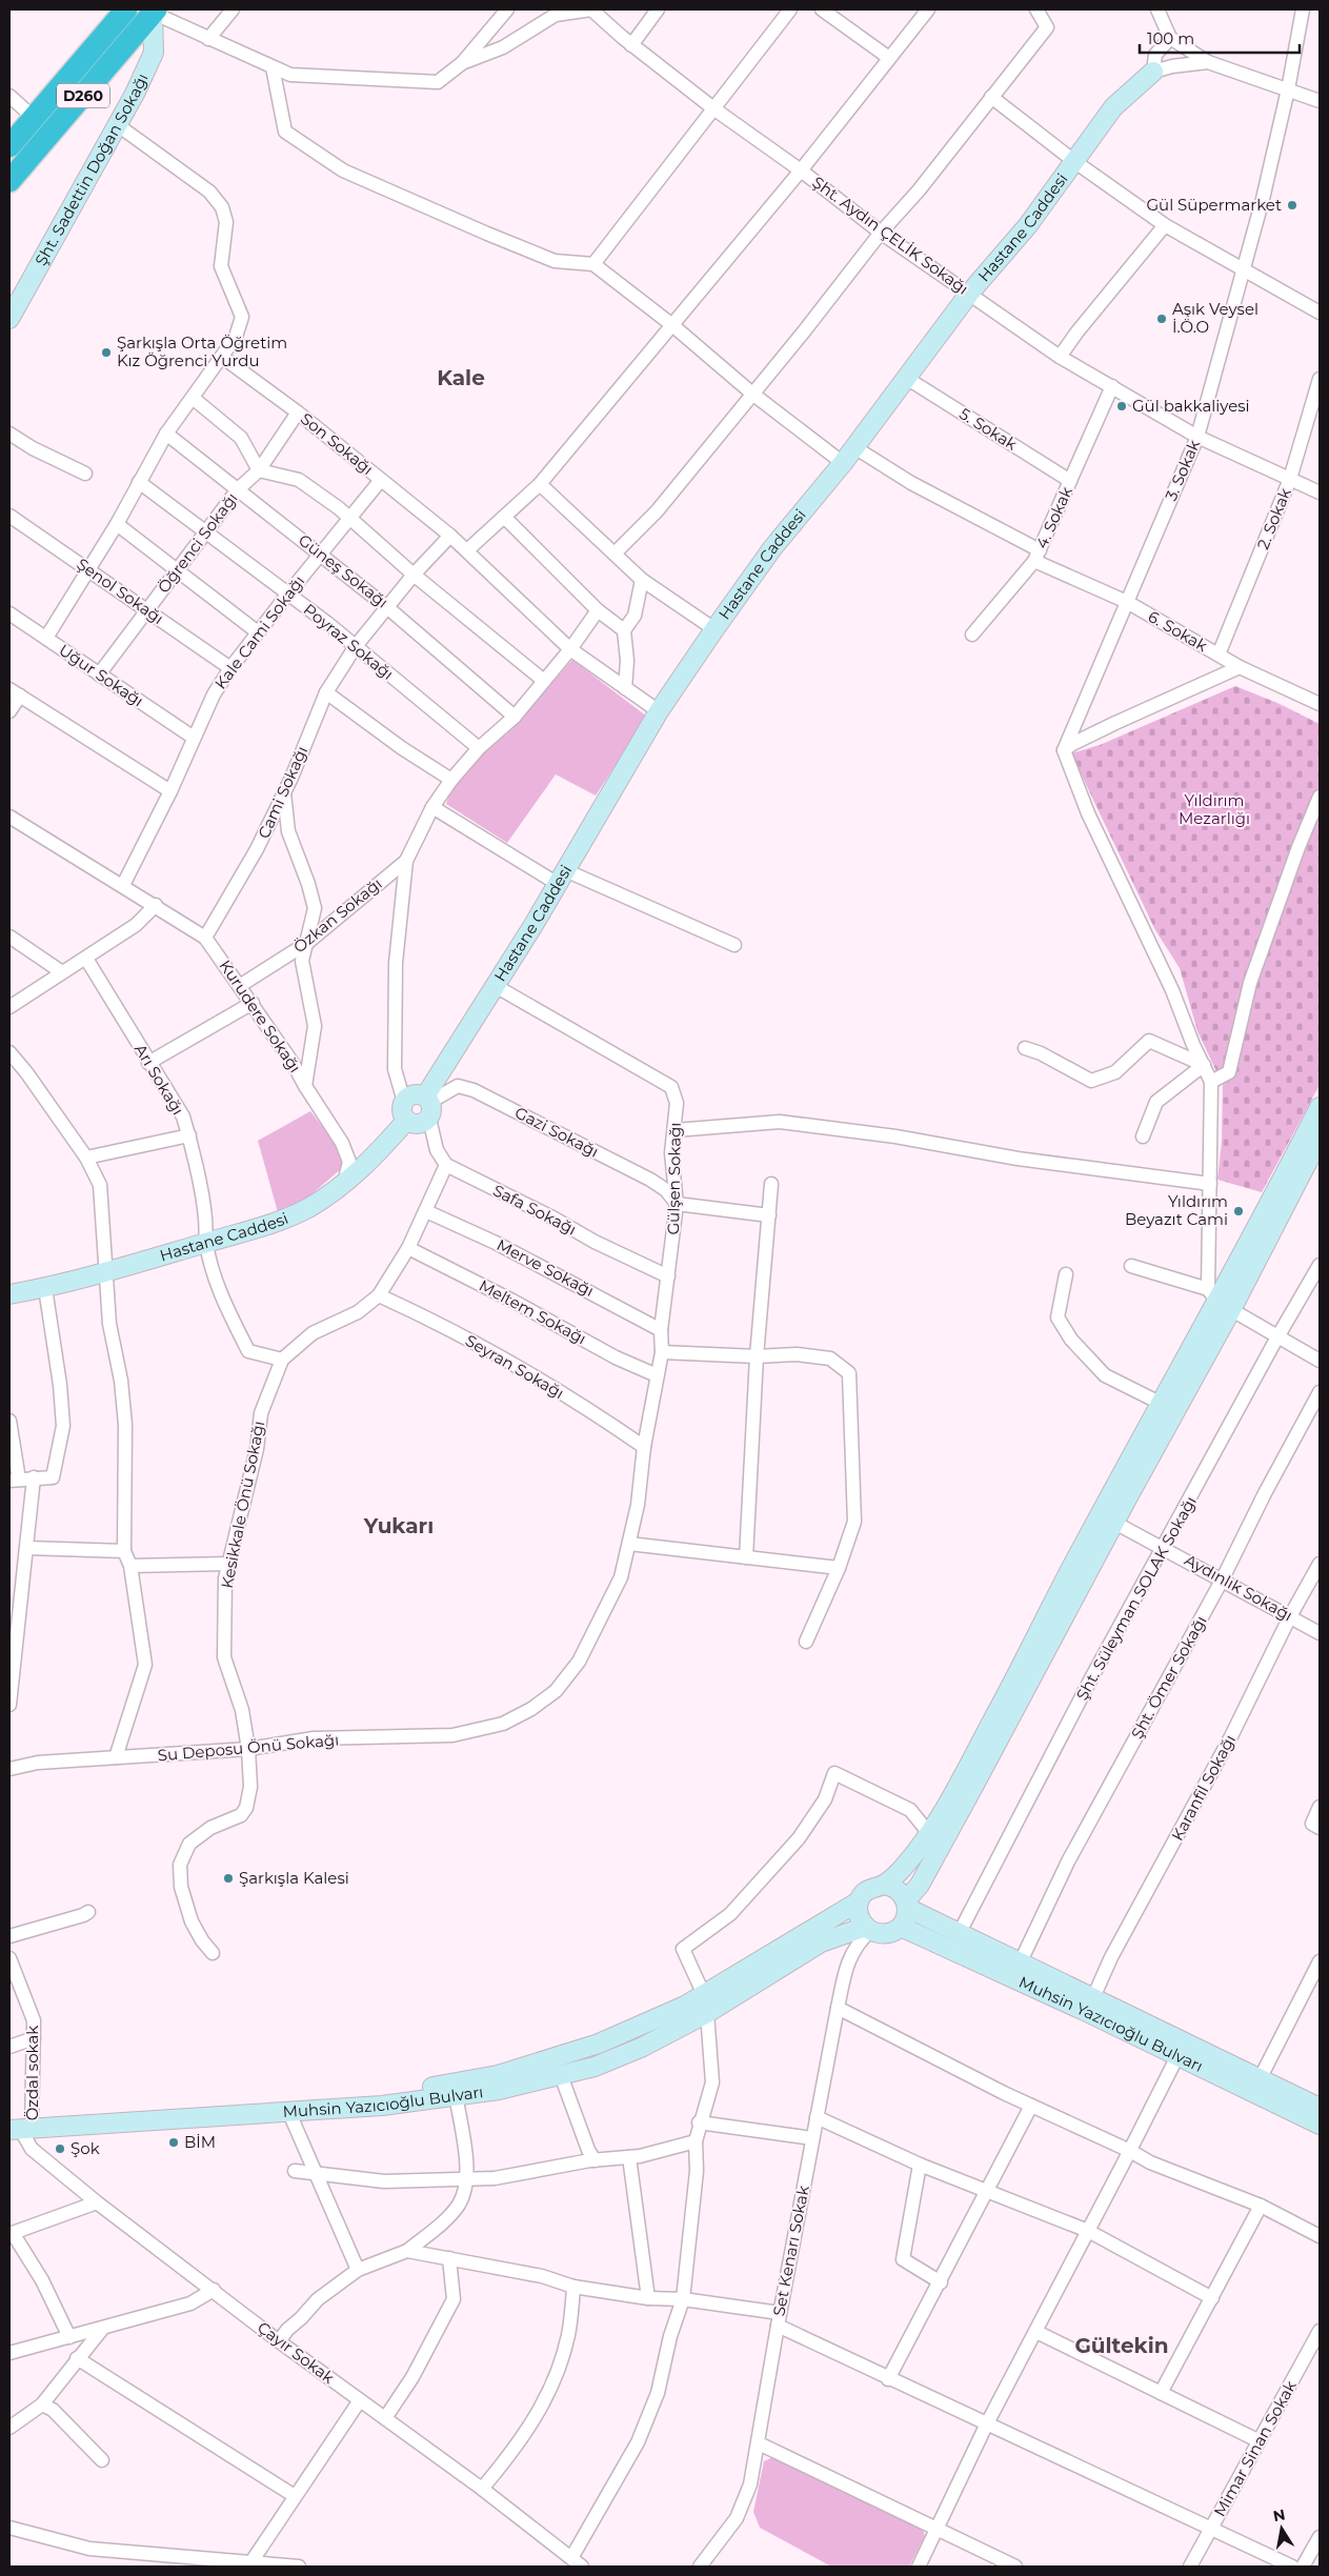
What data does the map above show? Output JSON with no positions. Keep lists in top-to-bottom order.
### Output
{
  "streets": {
    "highway": ["D260"],
    "street": [
      "Şht. Sadettin Doğan Sokağı",
      "Hastane Caddesi",
      "Şht. Aydın ÇELİK Sokağı",
      "5. Sokak",
      "Son Sokağı",
      "3. Sokak",
      "4. Sokak",
      "2. Sokak",
      "Öğrenci Sokağı",
      "Güneş Sokağı",
      "Şenol Sokağı",
      "6. Sokak",
      "Kale Cami Sokağı",
      "Poyraz Sokağı",
      "Uğur Sokağı",
      "Cami Sokağı",
      "Özkan Sokağı",
      "Kurudere Sokağı",
      "Arı Sokağı",
      "Gazi Sokağı",
      "Gülşen Sokağı",
      "Safa Sokağı",
      "Merve Sokağı",
      "Meltem Sokağı",
      "Seyran Sokağı",
      "Kesikkale Önü Sokağı",
      "Aydınlık Sokağı",
      "Şht. Süleyman SOLAK Sokağı",
      "Şht. Ömer Sokağı",
      "Su Deposu Önü Sokağı",
      "Karanfil Sokağı",
      "Muhsin Yazıcıoğlu Bulvarı",
      "Özdal sokak",
      "Set Kenarı Sokak",
      "Çayır Sokak",
      "Mimar Sinan Sokak"
    ]
  },
  "crossings": [
    ["D260", "Şht. Sadettin Doğan Sokağı"],
    ["Hastane Caddesi", "Şht. Aydın ÇELİK Sokağı"],
    ["Hastane Caddesi", "5. Sokak"],
    ["Hastane Caddesi", "Son Sokağı"],
    ["Hastane Caddesi", "6. Sokak"],
    ["Hastane Caddesi", "Kurudere Sokağı"],
    ["Hastane Caddesi", "Arı Sokağı"],
    ["Hastane Caddesi", "Gazi Sokağı"],
    ["Hastane Caddesi", "Gülşen Sokağı"],
    ["Şht. Aydın ÇELİK Sokağı", "3. Sokak"],
    ["Şht. Aydın ÇELİK Sokağı", "4. Sokak"],
    ["Şht. Aydın ÇELİK Sokağı", "2. Sokak"],
    ["5. Sokak", "4. Sokak"],
    ["Son Sokağı", "Öğrenci Sokağı"],
    ["Son Sokağı", "Kale Cami Sokağı"],
    ["Son Sokağı", "Cami Sokağı"],
    ["3. Sokak", "6. Sokak"],
    ["4. Sokak", "6. Sokak"],
    ["2. Sokak", "6. Sokak"],
    ["Öğrenci Sokağı", "Güneş Sokağı"],
    ["Öğrenci Sokağı", "Şenol Sokağı"],
    ["Öğrenci Sokağı", "Poyraz Sokağı"],
    ["Öğrenci Sokağı", "Uğur Sokağı"],
    ["Güneş Sokağı", "Kale Cami Sokağı"],
    ["Güneş Sokağı", "Cami Sokağı"],
    ["Şenol Sokağı", "Kale Cami Sokağı"],
    ["Kale Cami Sokağı", "Poyraz Sokağı"],
    ["Kale Cami Sokağı", "Uğur Sokağı"],
    ["Kale Cami Sokağı", "Kurudere Sokağı"],
    ["Poyraz Sokağı", "Cami Sokağı"],
    ["Cami Sokağı", "Kurudere Sokağı"],
    ["Özkan Sokağı", "Kurudere Sokağı"],
    ["Arı Sokağı", "Kesikkale Önü Sokağı"],
    ["Gazi Sokağı", "Gülşen Sokağı"],
    ["Gülşen Sokağı", "Safa Sokağı"],
    ["Gülşen Sokağı", "Merve Sokağı"],
    ["Gülşen Sokağı", "Meltem Sokağı"],
    ["Gülşen Sokağı", "Seyran Sokağı"],
    ["Gülşen Sokağı", "Su Deposu Önü Sokağı"],
    ["Kesikkale Önü Sokağı", "Su Deposu Önü Sokağı"],
    ["Aydınlık Sokağı", "Şht. Süleyman SOLAK Sokağı"],
    ["Aydınlık Sokağı", "Şht. Ömer Sokağı"],
    ["Aydınlık Sokağı", "Karanfil Sokağı"],
    ["Şht. Süleyman SOLAK Sokağı", "Muhsin Yazıcıoğlu Bulvarı"],
    ["Şht. Ömer Sokağı", "Muhsin Yazıcıoğlu Bulvarı"],
    ["Karanfil Sokağı", "Muhsin Yazıcıoğlu Bulvarı"],
    ["Muhsin Yazıcıoğlu Bulvarı", "Set Kenarı Sokak"],
    ["Özdal sokak", "Çayır Sokak"]
  ],
  "districts": ["Kale", "Yukarı", "Gültekin"],
  "parks": ["Yıldırım Mezarlığı"],
  "places": [
    "Gül Süpermarket",
    "Aşık Veysel İ.Ö.O",
    "Şarkışla Orta Öğretim Kız Öğrenci Yurdu",
    "Gül bakkaliyesi",
    "Yıldırım Beyazıt Cami",
    "Şarkışla Kalesi",
    "BİM",
    "Şok"
  ],
  "scale_bar": "100 m",
  "north": "top"
}
